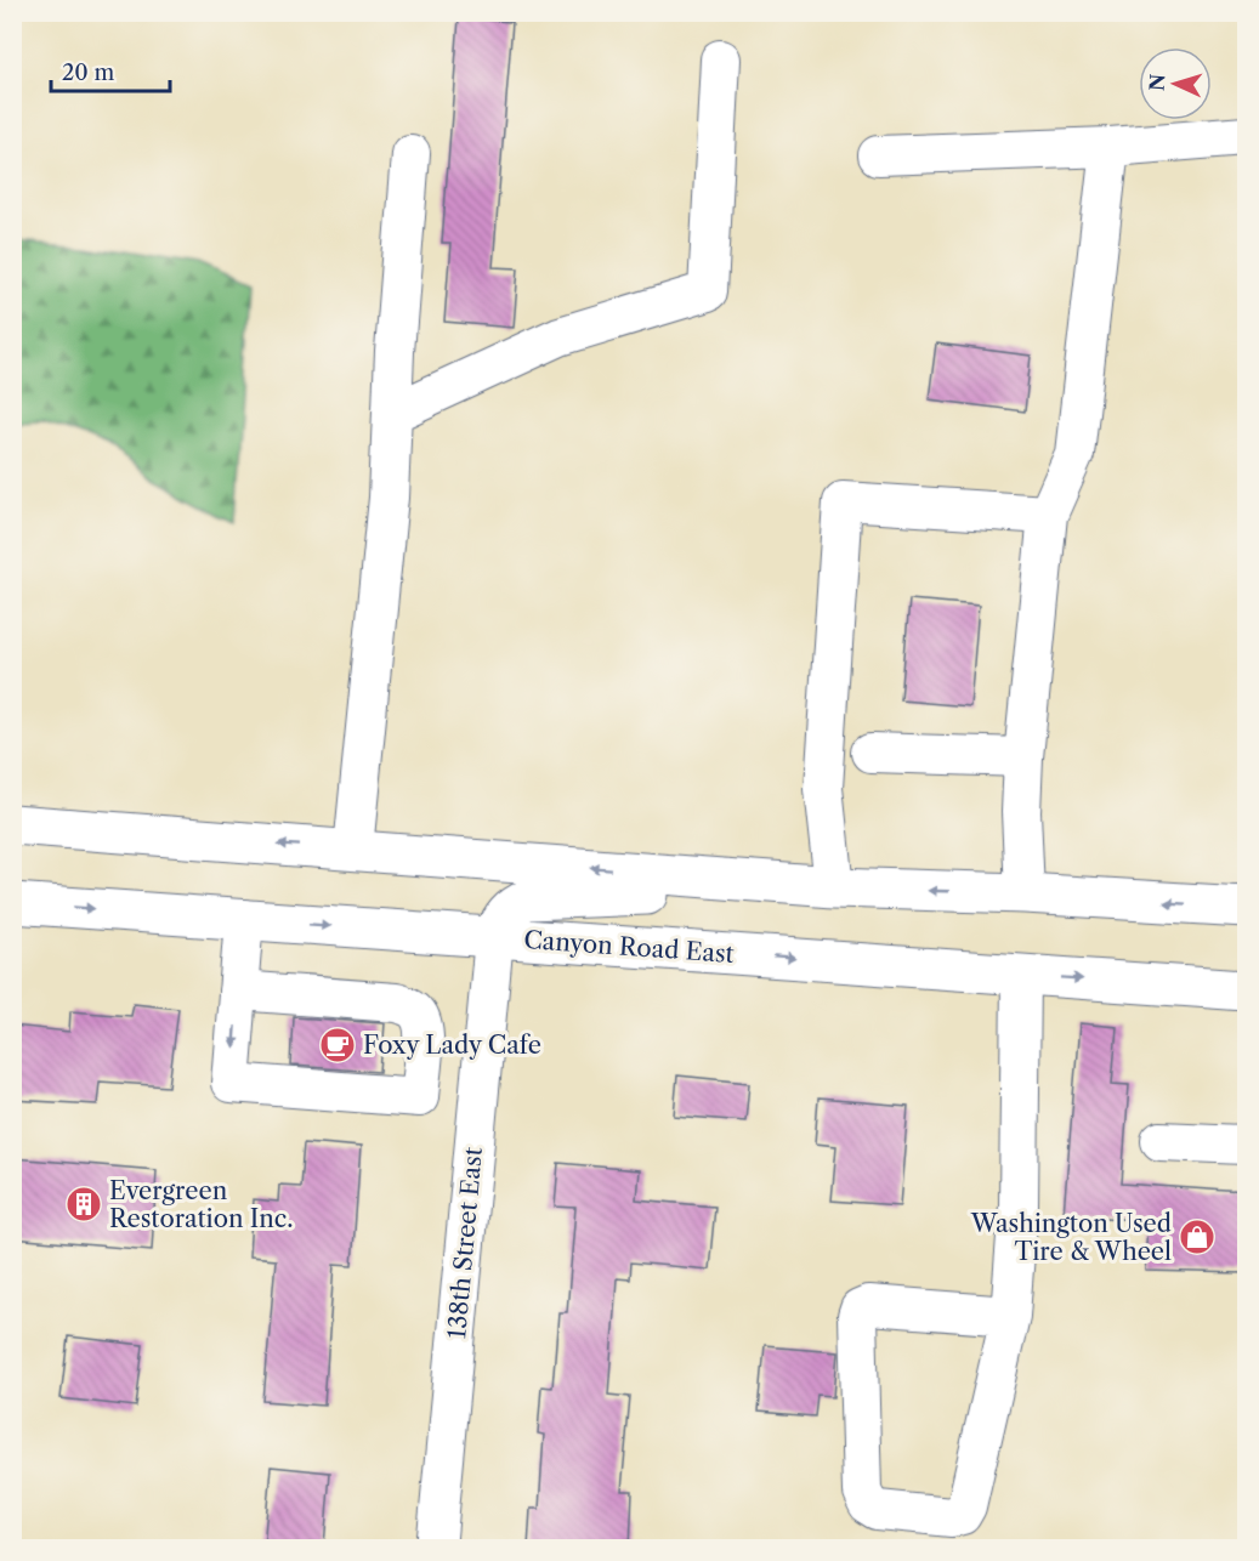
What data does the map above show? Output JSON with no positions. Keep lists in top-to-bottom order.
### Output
{
  "streets": {
    "main road": ["Canyon Road East"],
    "street": ["138th Street East"]
  },
  "crossings": [
    ["Canyon Road East", "138th Street East"]
  ],
  "places": {
    "cafe": ["Foxy Lady Cafe"],
    "building": ["Evergreen Restoration Inc."],
    "shop": ["Washington Used Tire & Wheel"]
  },
  "scale_bar": "20 m",
  "north": "left"
}
